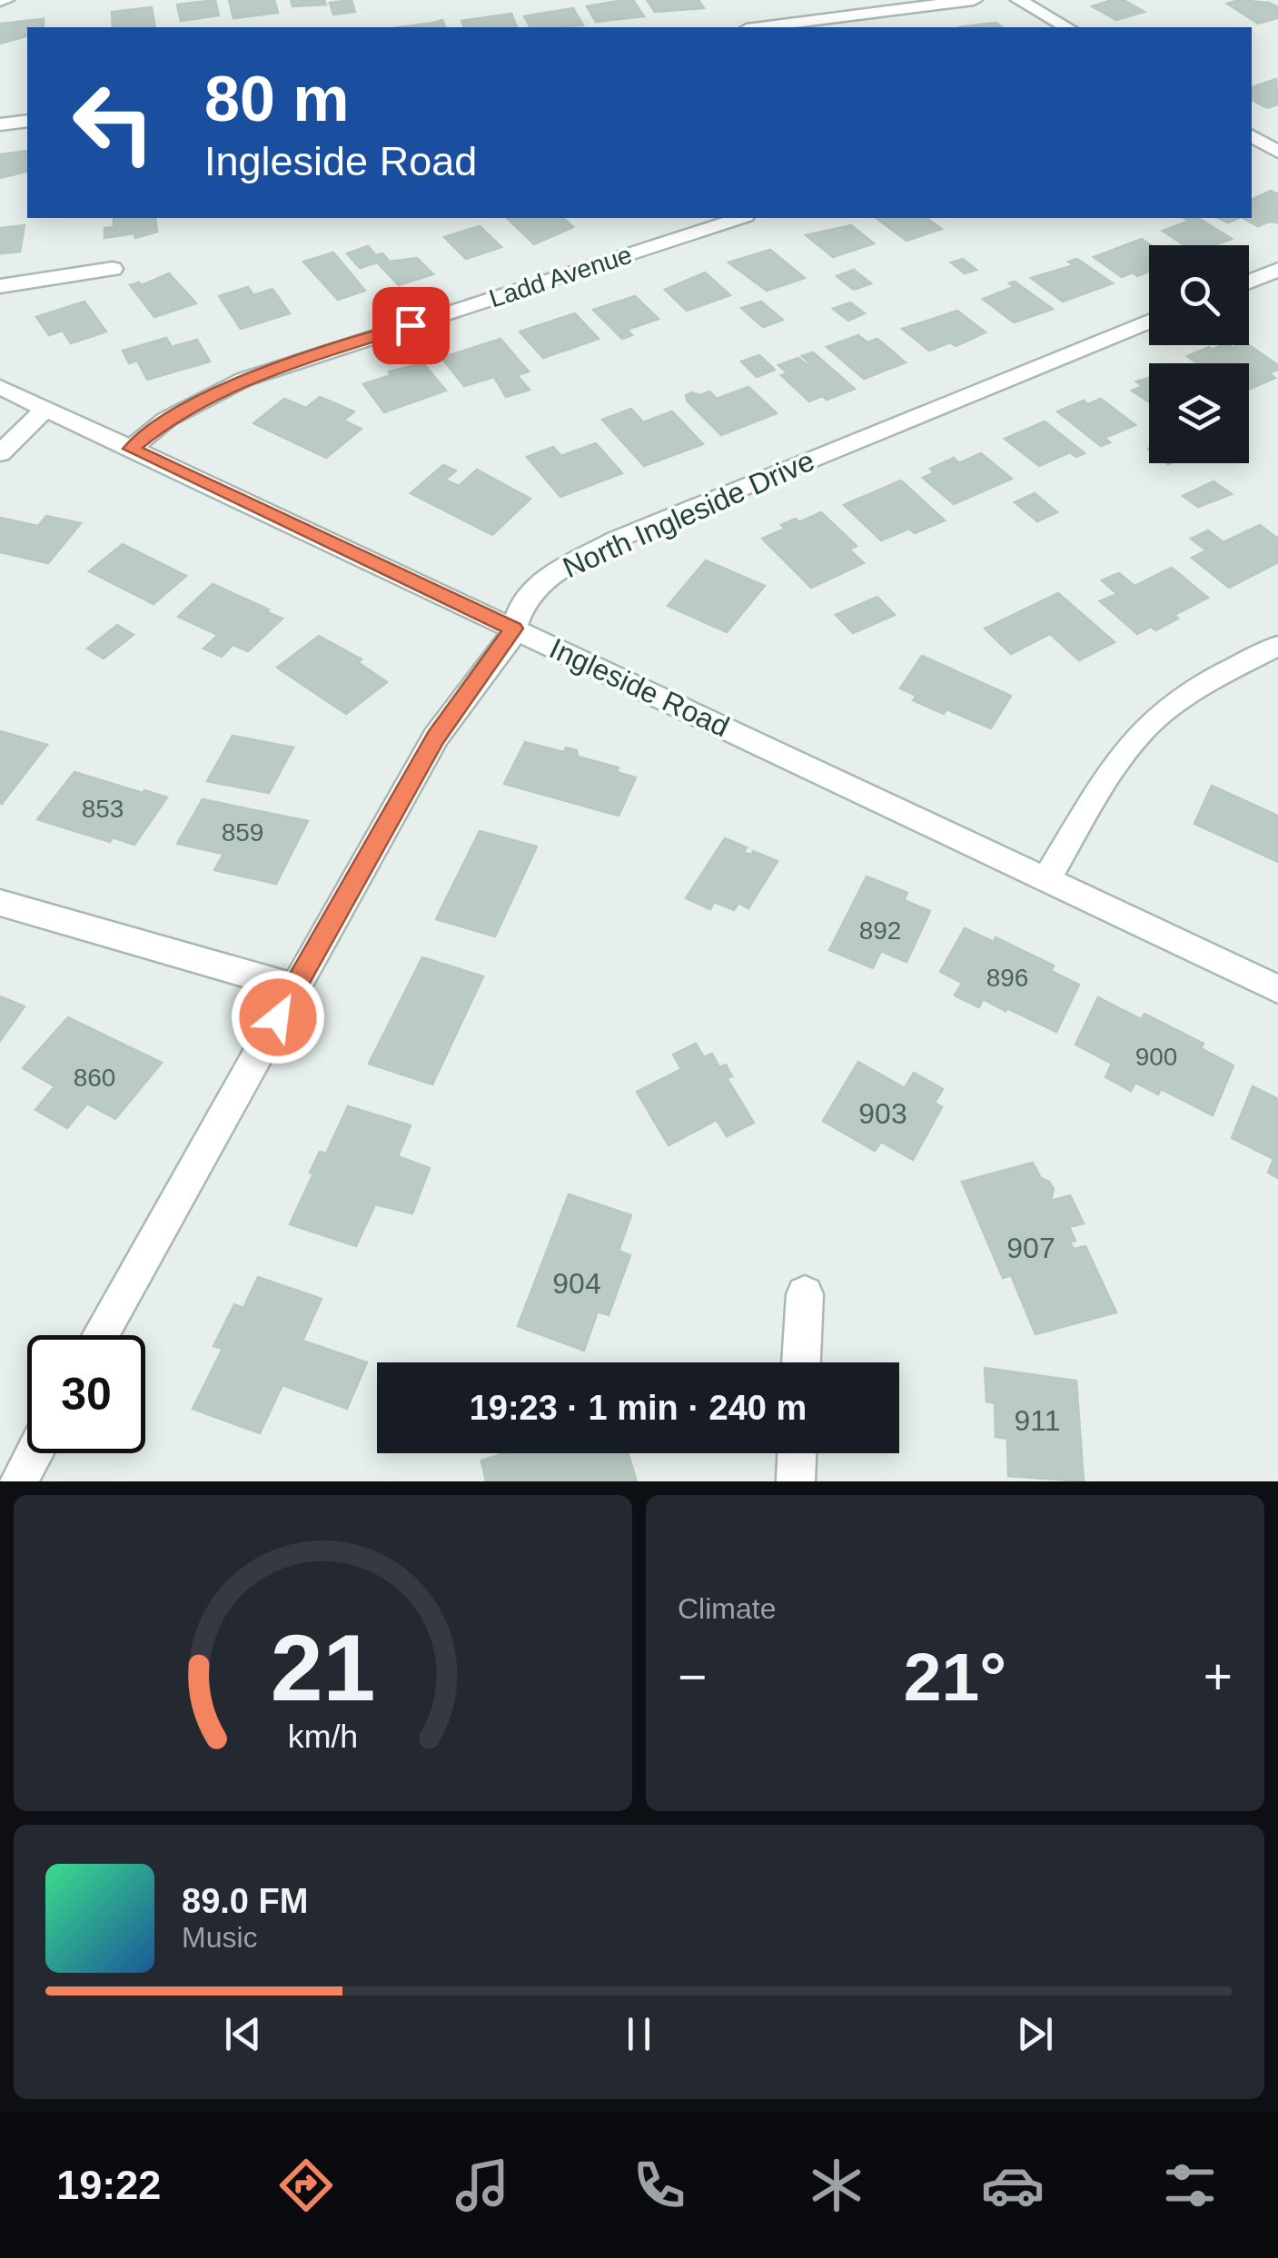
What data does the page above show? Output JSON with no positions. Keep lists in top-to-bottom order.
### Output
{
  "streets": {
    "street": ["Ladd Avenue", "North Ingleside Drive", "Ingleside Road"]
  },
  "crossings": [
    ["Ladd Avenue", "Ingleside Road"],
    ["North Ingleside Drive", "Ingleside Road"]
  ],
  "house_numbers": [
    "853",
    "859",
    "892",
    "896",
    "900",
    "860",
    "903",
    "907",
    "904",
    "911"
  ],
  "page": {
    "turn": ["80 m", "Ingleside Road"],
    "limit": "30",
    "trip": "19:23 · 1 min · 240 m",
    "tile": "Climate",
    "heat": ["−", "21°", "+"],
    "song": ["89.0 FM", "Music"],
    "tabs": "19:22",
    "gauge": ["21", "km/h"]
  }
}
